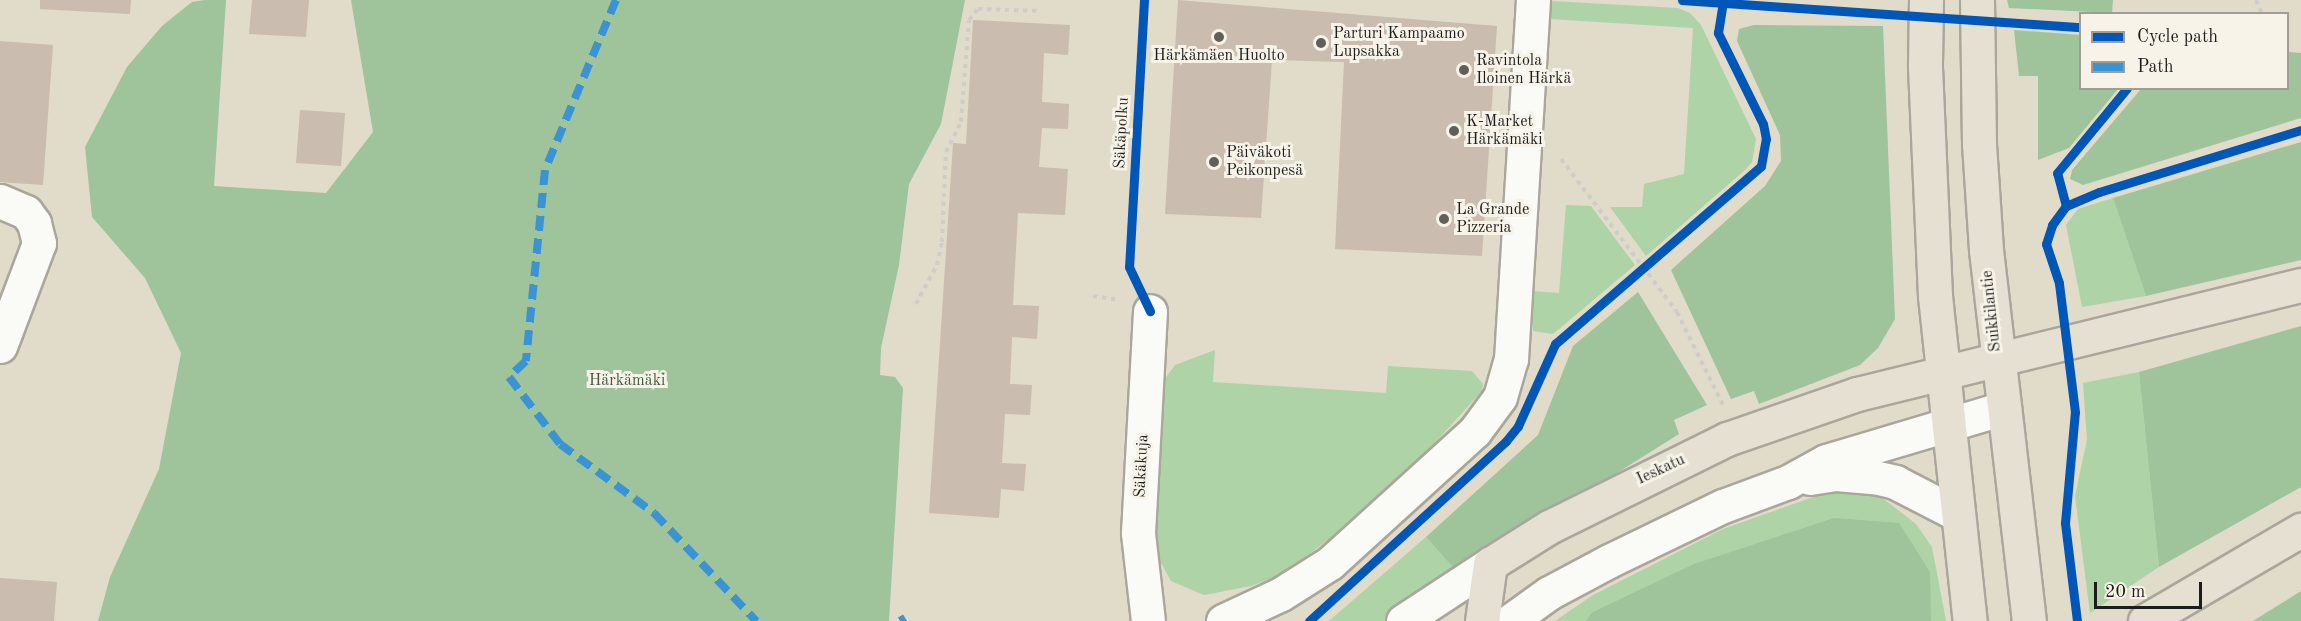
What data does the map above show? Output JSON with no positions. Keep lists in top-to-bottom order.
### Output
{
  "streets": {
    "main road": ["Suikkilantie", "Ieskatu"],
    "street": ["Säkäkuja"],
    "cycle path": ["Säkäpolku"]
  },
  "crossings": [
    ["Suikkilantie", "Ieskatu"]
  ],
  "parks": ["Härkämäki"],
  "places": [
    "Härkämäen Huolto",
    "Parturi Kampaamo Lupsakka",
    "Ravintola Iloinen Härkä",
    "K-Market Härkämäki",
    "Päiväkoti Peikonpesä",
    "La Grande Pizzeria"
  ],
  "legend": ["Cycle path", "Path"],
  "scale_bar": "20 m"
}
